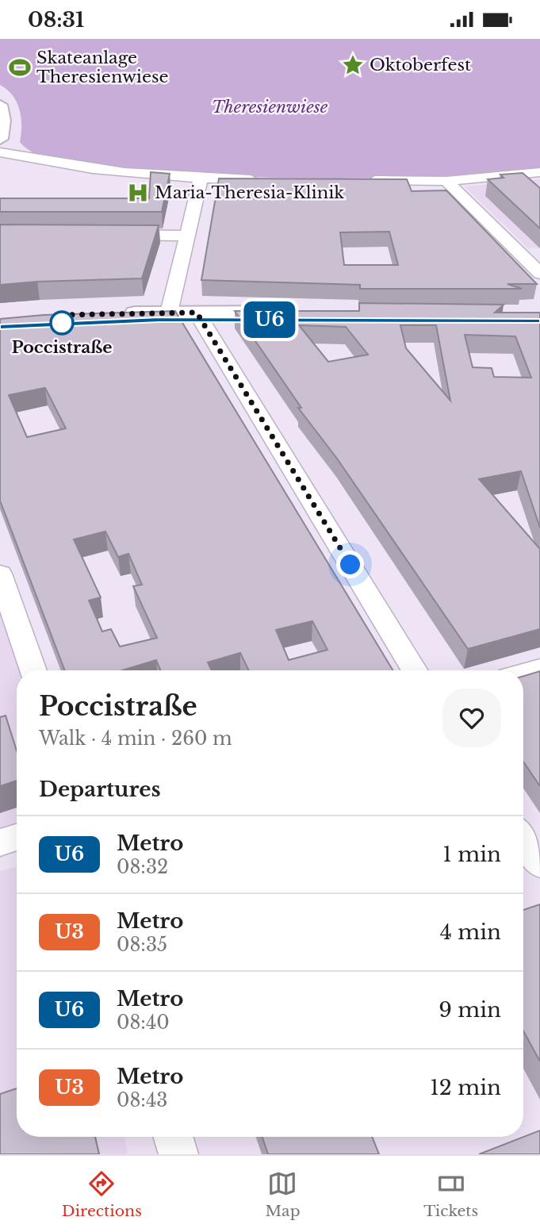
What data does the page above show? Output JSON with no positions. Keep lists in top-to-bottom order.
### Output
{
  "parks": ["Theresienwiese"],
  "places": {
    "place": ["Oktoberfest"],
    "sports": ["Skateanlage Theresienwiese"],
    "hospital": ["Maria-Theresia-Klinik"],
    "other": ["Poccistraße"]
  },
  "lines": ["metro line U6"],
  "page": {
    "status": "08:31",
    "on_map": "U6",
    "heading": [
      ["Poccistraße", "Walk · 4 min · 260 m"],
      "Departures"
    ],
    "list": [
      {
        "mark": "U6",
        "name": "Metro",
        "note": "08:32",
        "value": "1 min"
      },
      {
        "mark": "U3",
        "name": "Metro",
        "note": "08:35",
        "value": "4 min"
      },
      {
        "mark": "U6",
        "name": "Metro",
        "note": "08:40",
        "value": "9 min"
      },
      {
        "mark": "U3",
        "name": "Metro",
        "note": "08:43",
        "value": "12 min"
      }
    ],
    "tabs": ["Directions", "Map", "Tickets"]
  }
}
